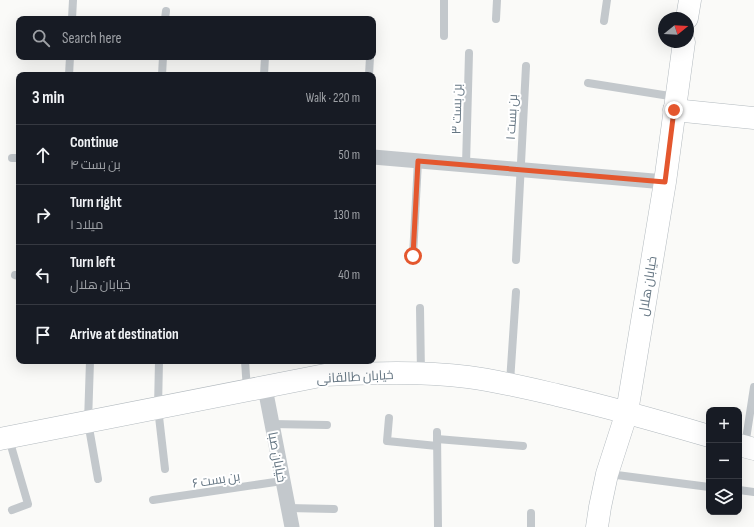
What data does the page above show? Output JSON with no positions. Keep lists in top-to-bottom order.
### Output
{
  "streets": {
    "main road": ["خیابان هلال", "خیابان طالقانی"],
    "street": ["خیابان صبا"],
    "lane": ["بن بست ۳", "بن بست ۱", "بن بست ۶"]
  },
  "crossings": [
    ["خیابان هلال", "خیابان طالقانی"],
    ["خیابان طالقانی", "خیابان صبا"],
    ["خیابان صبا", "بن بست ۶"]
  ],
  "north": "right",
  "page": {
    "search": "Search here",
    "heading": ["3 min", "Walk · 220 m"],
    "list": [
      ["Continue", "بن بست ۴", "50 m"],
      ["Turn right", "میلاد ۱", "130 m"],
      ["Turn left", "خیابان هلال", "40 m"],
      "Arrive at destination"
    ],
    "map_buttons": ["+", "−"]
  }
}
